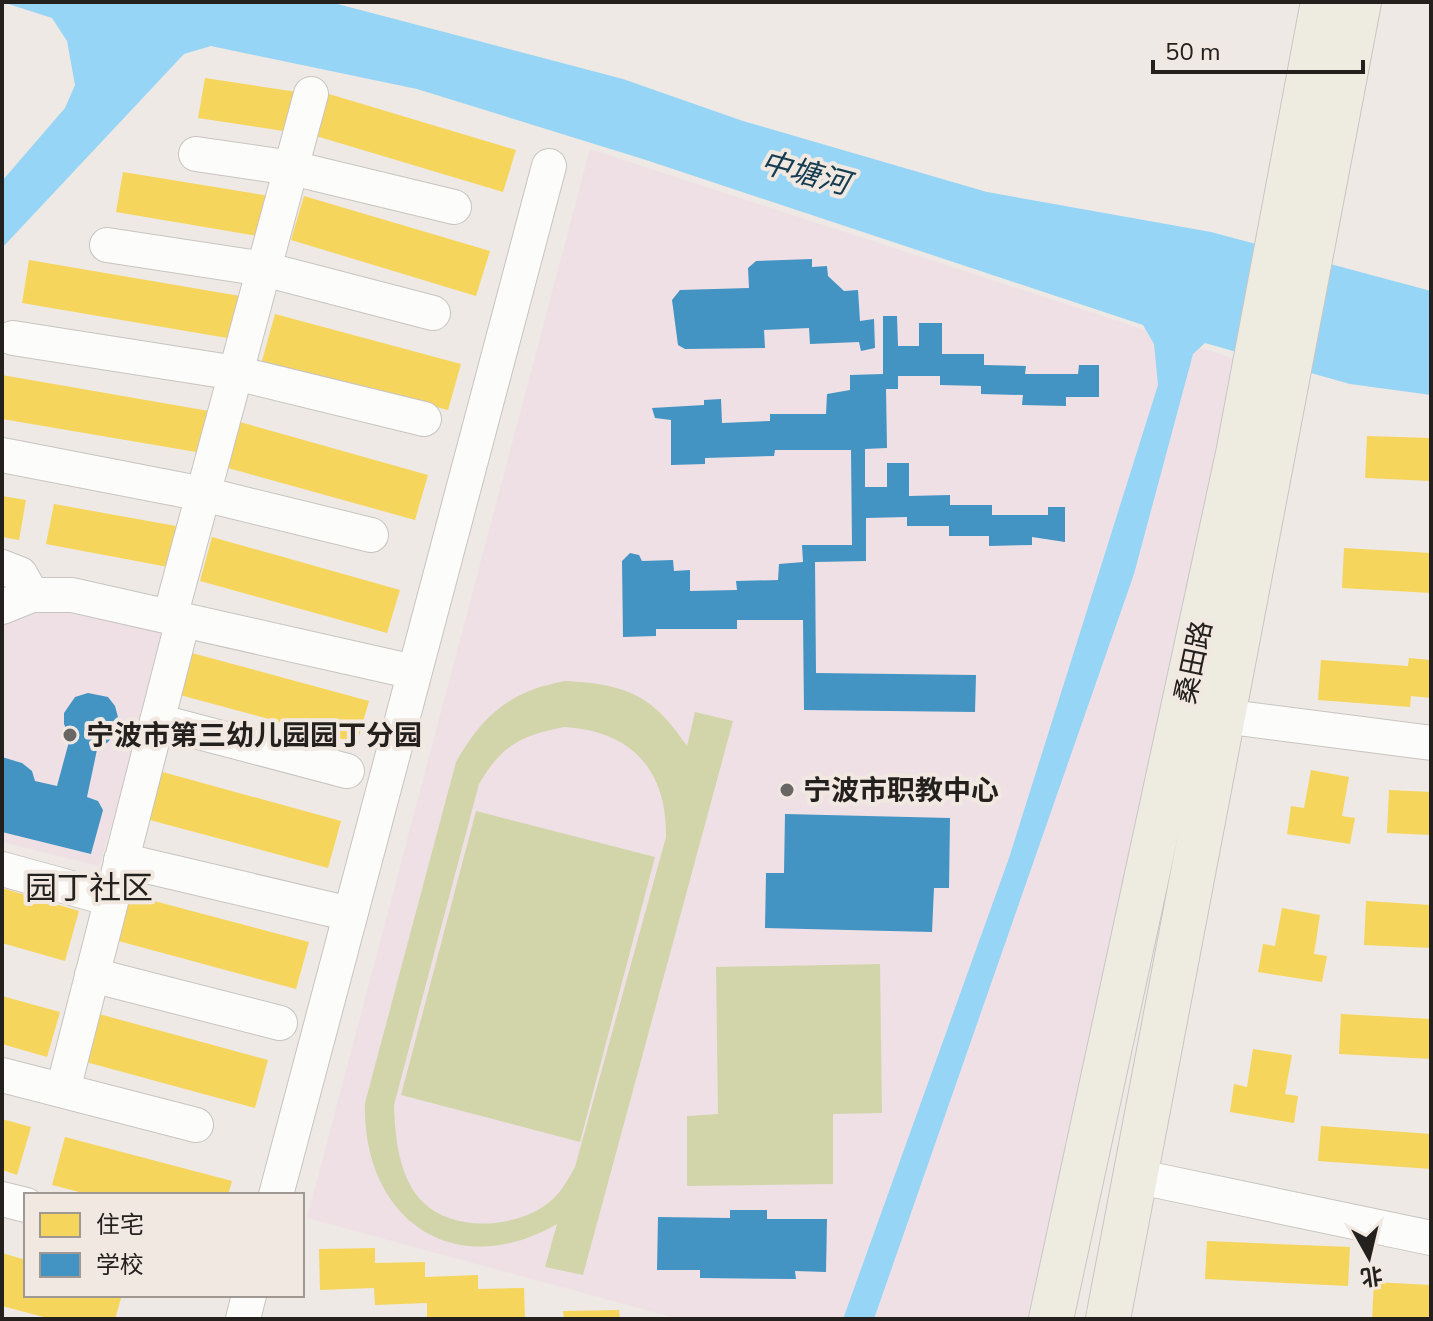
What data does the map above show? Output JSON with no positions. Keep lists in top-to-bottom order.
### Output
{
  "streets": {
    "main road": ["桑田路"]
  },
  "districts": ["园丁社区"],
  "water": ["中塘河"],
  "places": ["宁波市第三幼儿园园丁分园", "宁波市职教中心"],
  "legend": ["住宅", "学校"],
  "scale_bar": "50 m",
  "north": "bottom"
}
